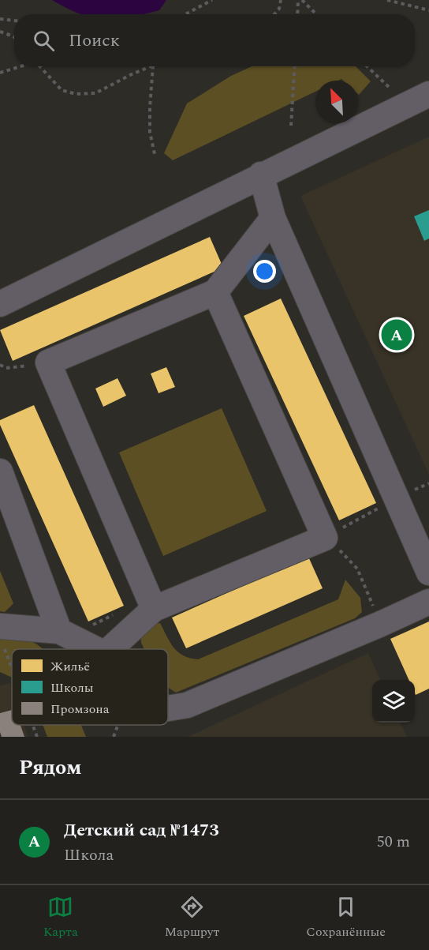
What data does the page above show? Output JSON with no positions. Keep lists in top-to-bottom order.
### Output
{
  "legend": ["Жильё", "Школы", "Промзона"],
  "north": "top left",
  "page": {
    "search": "Поиск",
    "pins": "A",
    "heading": "Рядом",
    "list": [
      {
        "mark": "A",
        "name": "Детский сад №1473",
        "note": "Школа",
        "value": "50 m"
      }
    ],
    "nav": ["Карта", "Маршрут", "Сохранённые"]
  }
}
